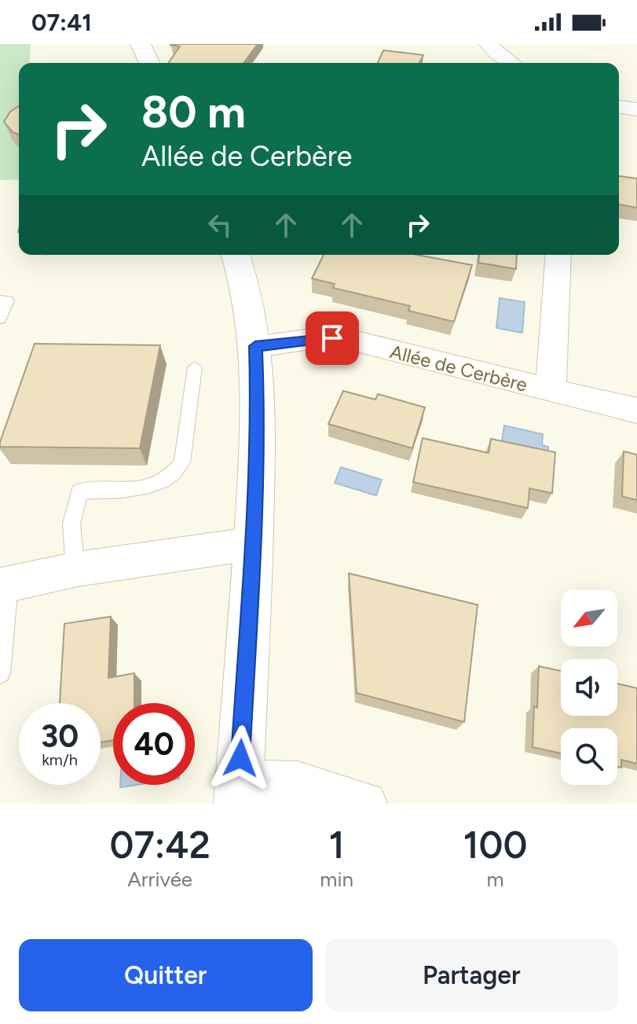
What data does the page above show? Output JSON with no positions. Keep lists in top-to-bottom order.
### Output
{
  "streets": {
    "street": ["Allée de Cerbère"]
  },
  "north": "bottom left",
  "page": {
    "status": "07:41",
    "turn": ["80 m", "Allée de Cerbère"],
    "speed": "30 km/h",
    "limit": "40",
    "eta": [
      "07:42",
      "Arrivée",
      "1",
      "min",
      "100",
      "m"
    ],
    "buttons": ["Quitter", "Partager"]
  }
}
